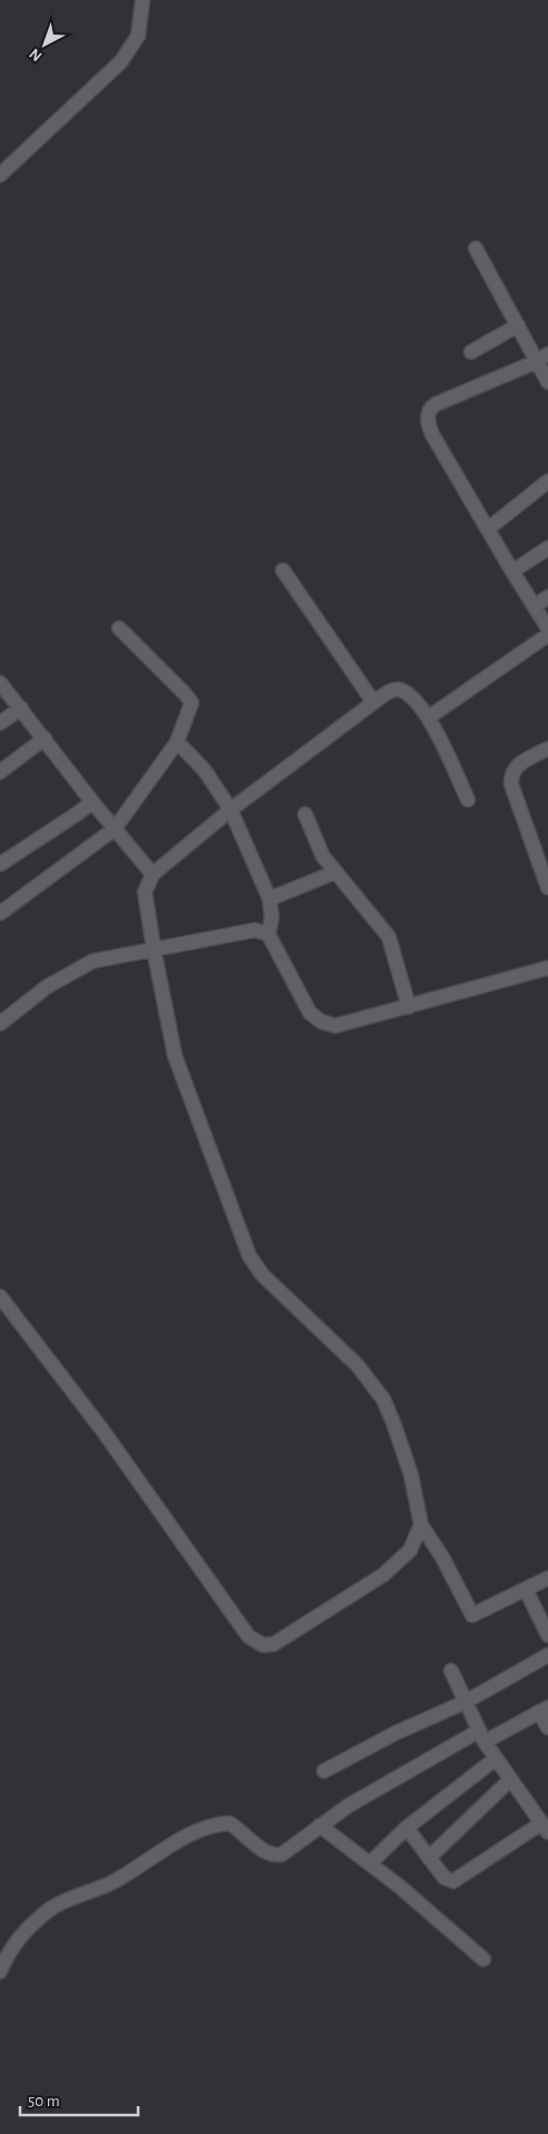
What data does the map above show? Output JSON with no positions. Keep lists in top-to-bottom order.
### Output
{
  "scale_bar": "50 m",
  "north": "bottom left"
}
